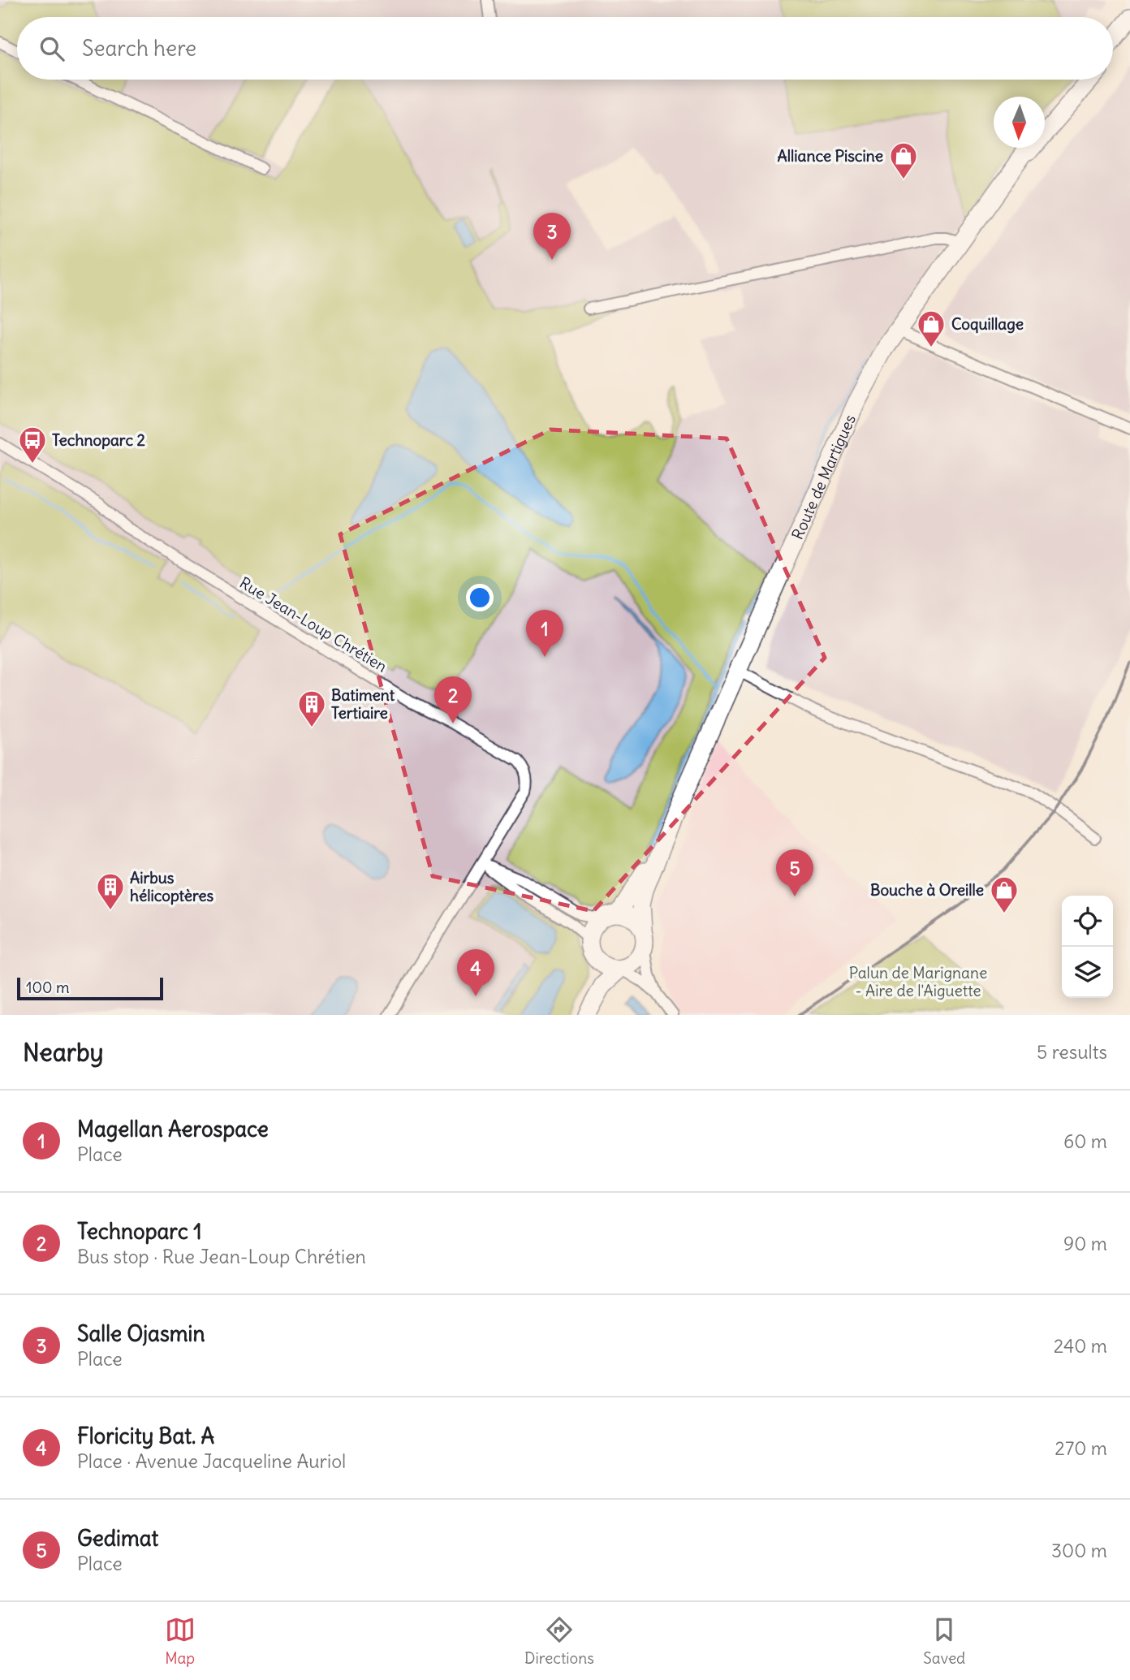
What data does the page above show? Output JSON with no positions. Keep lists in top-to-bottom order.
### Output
{
  "streets": {
    "main road": ["Route de Martigues"],
    "street": ["Rue Jean-Loup Chrétien"]
  },
  "parks": ["Palun de Marignane - Aire de l'Aiguette"],
  "places": {
    "shop": ["Alliance Piscine", "Coquillage", "Bouche à Oreille"],
    "bus stop": ["Technoparc 2"],
    "building": ["Batiment Tertiaire", "Airbus hélicoptères"]
  },
  "scale_bar": "100 m",
  "north": "bottom",
  "page": {
    "search": "Search here",
    "pins": [
      "3",
      "1",
      "2",
      "5",
      "4"
    ],
    "scale": "100 m",
    "heading": ["Nearby", "5 results"],
    "list": [
      {
        "mark": "1",
        "name": "Magellan Aerospace",
        "note": "Place",
        "value": "60 m"
      },
      {
        "mark": "2",
        "name": "Technoparc 1",
        "note": "Bus stop · Rue Jean-Loup Chrétien",
        "value": "90 m"
      },
      {
        "mark": "3",
        "name": "Salle Ojasmin",
        "note": "Place",
        "value": "240 m"
      },
      {
        "mark": "4",
        "name": "Floricity Bat. A",
        "note": "Place · Avenue Jacqueline Auriol",
        "value": "270 m"
      },
      {
        "mark": "5",
        "name": "Gedimat",
        "note": "Place",
        "value": "300 m"
      }
    ],
    "nav": ["Map", "Directions", "Saved"]
  }
}
